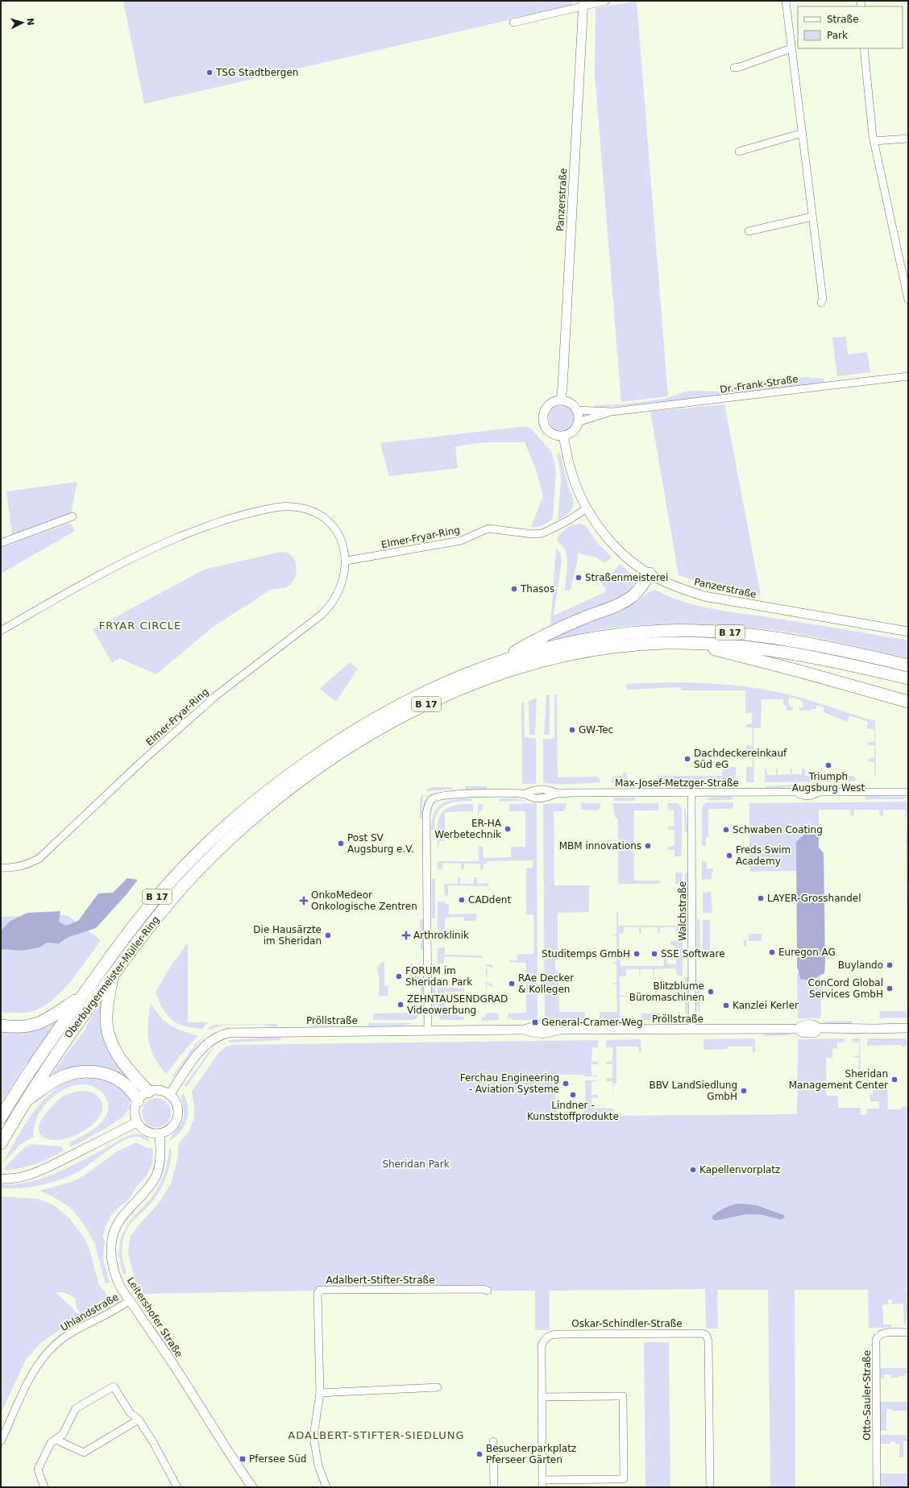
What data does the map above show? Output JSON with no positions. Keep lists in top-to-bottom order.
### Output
{
  "streets": {
    "highway": ["B 17", "Oberbürgermeister-Müller-Ring"],
    "street": [
      "Panzerstraße",
      "Dr.-Frank-Straße",
      "Elmer-Fryar-Ring",
      "Max-Josef-Metzger-Straße",
      "Walchstraße",
      "Pröllstraße",
      "Adalbert-Stifter-Straße",
      "Uhlandstraße",
      "Leitershofer Straße",
      "Oskar-Schindler-Straße",
      "Otto-Sauler-Straße"
    ]
  },
  "crossings": [
    ["Panzerstraße", "Dr.-Frank-Straße"],
    ["Panzerstraße", "Elmer-Fryar-Ring"],
    ["B 17", "Oberbürgermeister-Müller-Ring"],
    ["Max-Josef-Metzger-Straße", "Walchstraße"],
    ["Max-Josef-Metzger-Straße", "Pröllstraße"],
    ["Walchstraße", "Pröllstraße"],
    ["Pröllstraße", "Leitershofer Straße"],
    ["Uhlandstraße", "Leitershofer Straße"]
  ],
  "districts": ["FRYAR CIRCLE", "ADALBERT-STIFTER-SIEDLUNG"],
  "parks": ["Sheridan Park"],
  "places": {
    "other": [
      "TSG Stadtbergen",
      "Straßenmeisterei",
      "Thasos",
      "GW-Tec",
      "Dachdeckereinkauf Süd eG",
      "Triumph Augsburg West",
      "ER-HA Werbetechnik",
      "Schwaben Coating",
      "Post SV Augsburg e.V.",
      "MBM innovations",
      "Freds Swim Academy",
      "LAYER-Grosshandel",
      "CADdent",
      "Die Hausärzte im Sheridan",
      "Euregon AG",
      "Studitemps GmbH",
      "SSE Software",
      "Buylando",
      "FORUM im Sheridan Park",
      "RAe Decker & Kollegen",
      "ConCord Global Services GmbH",
      "Blitzblume Büromaschinen",
      "ZEHNTAUSENDGRAD Videowerbung",
      "Kanzlei Kerler",
      "Sheridan Management Center",
      "Ferchau Engineering - Aviation Systeme",
      "BBV LandSiedlung GmbH",
      "Lindner - Kunststoffprodukte",
      "Kapellenvorplatz",
      "Besucherparkplatz Pferseer Gärten"
    ],
    "health": ["OnkoMedeor Onkologische Zentren", "Arthroklinik"],
    "transit": ["General-Cramer-Weg", "Pfersee Süd"]
  },
  "legend": ["Straße", "Park"],
  "north": "right"
}
